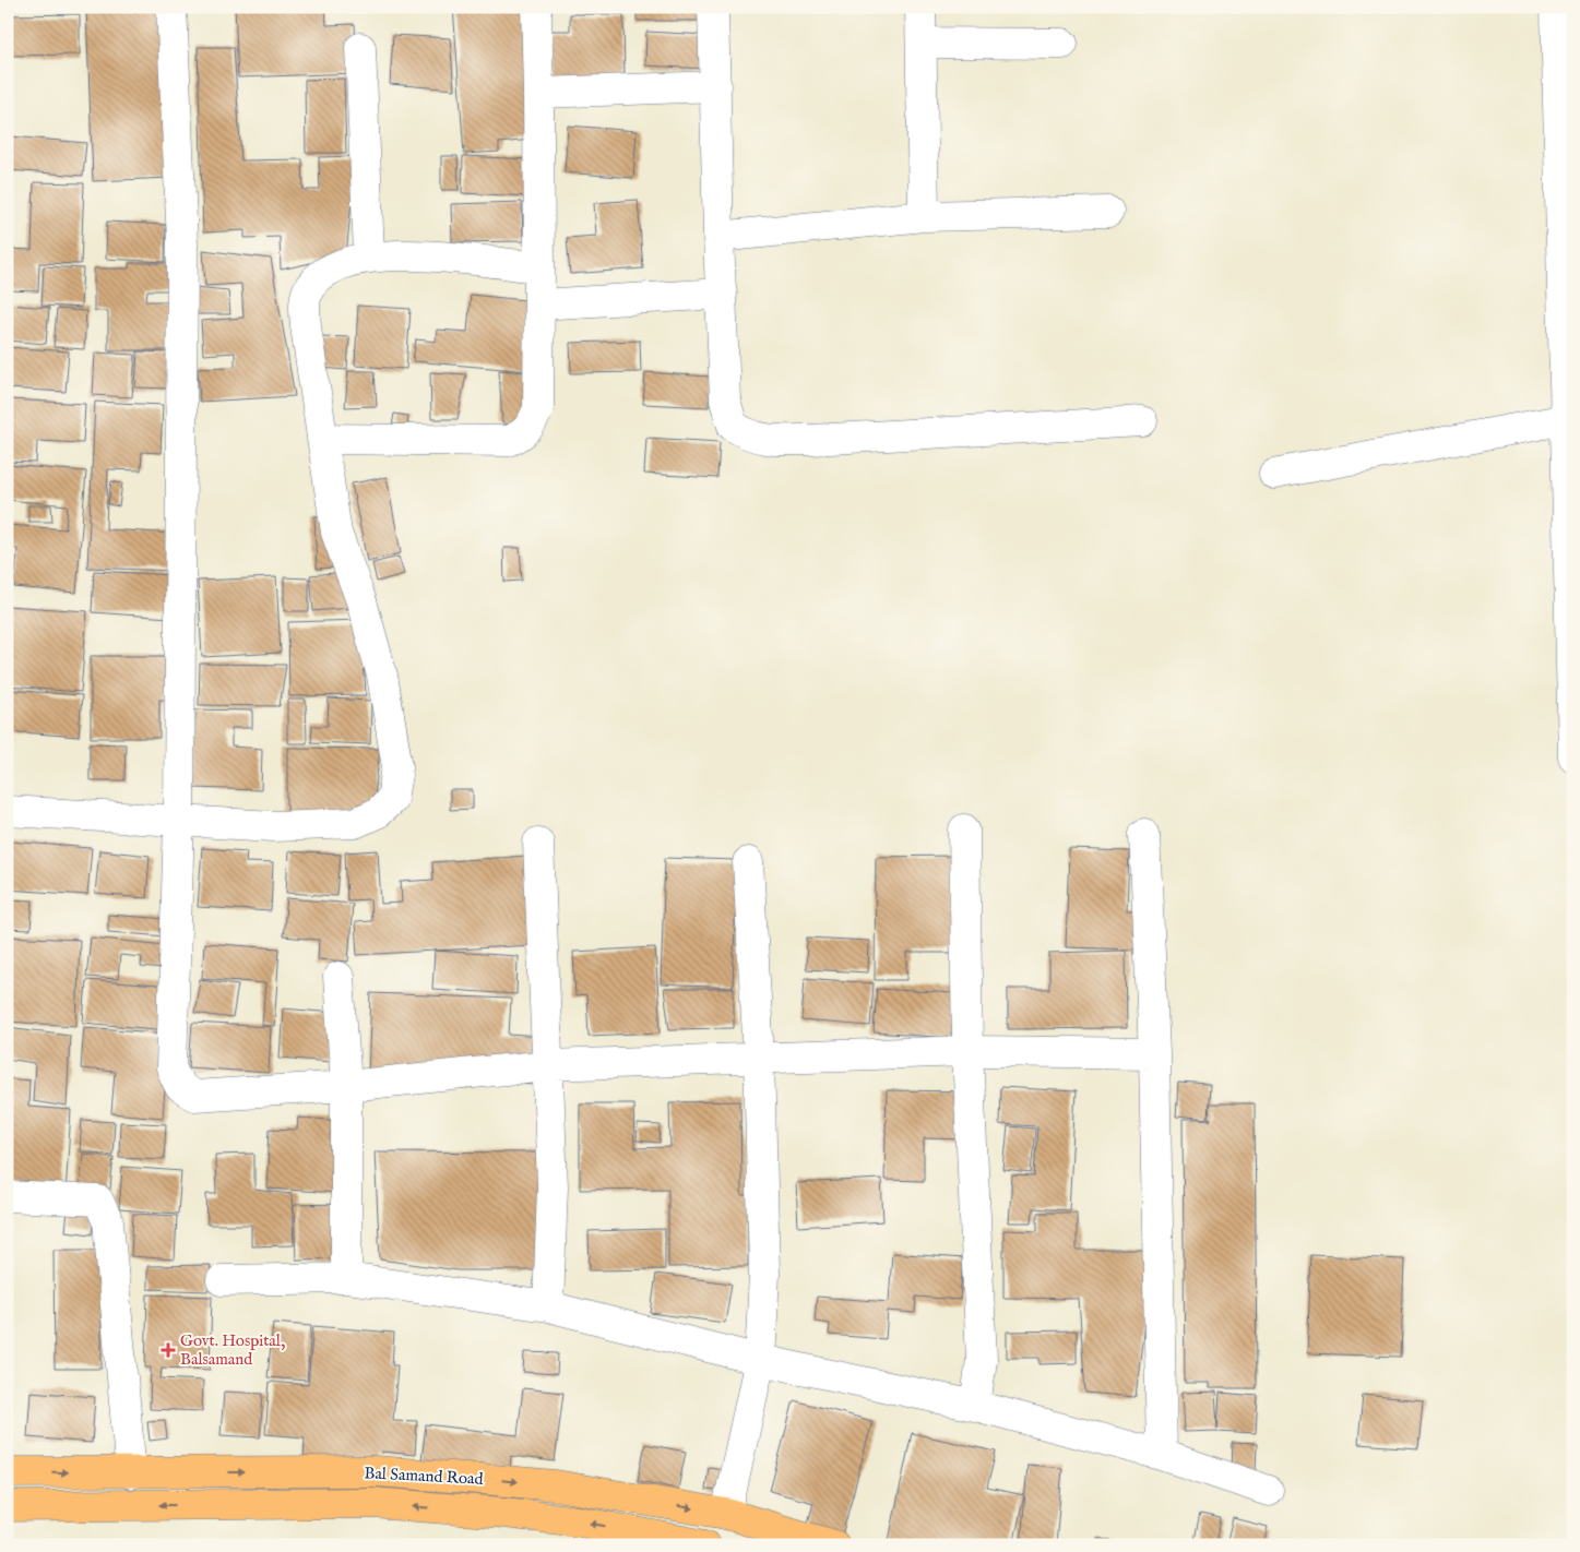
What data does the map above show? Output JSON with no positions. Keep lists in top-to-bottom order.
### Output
{
  "streets": {
    "main road": ["Bal Samand Road"]
  },
  "places": {
    "health": ["Govt. Hospital, Balsamand"]
  }
}
